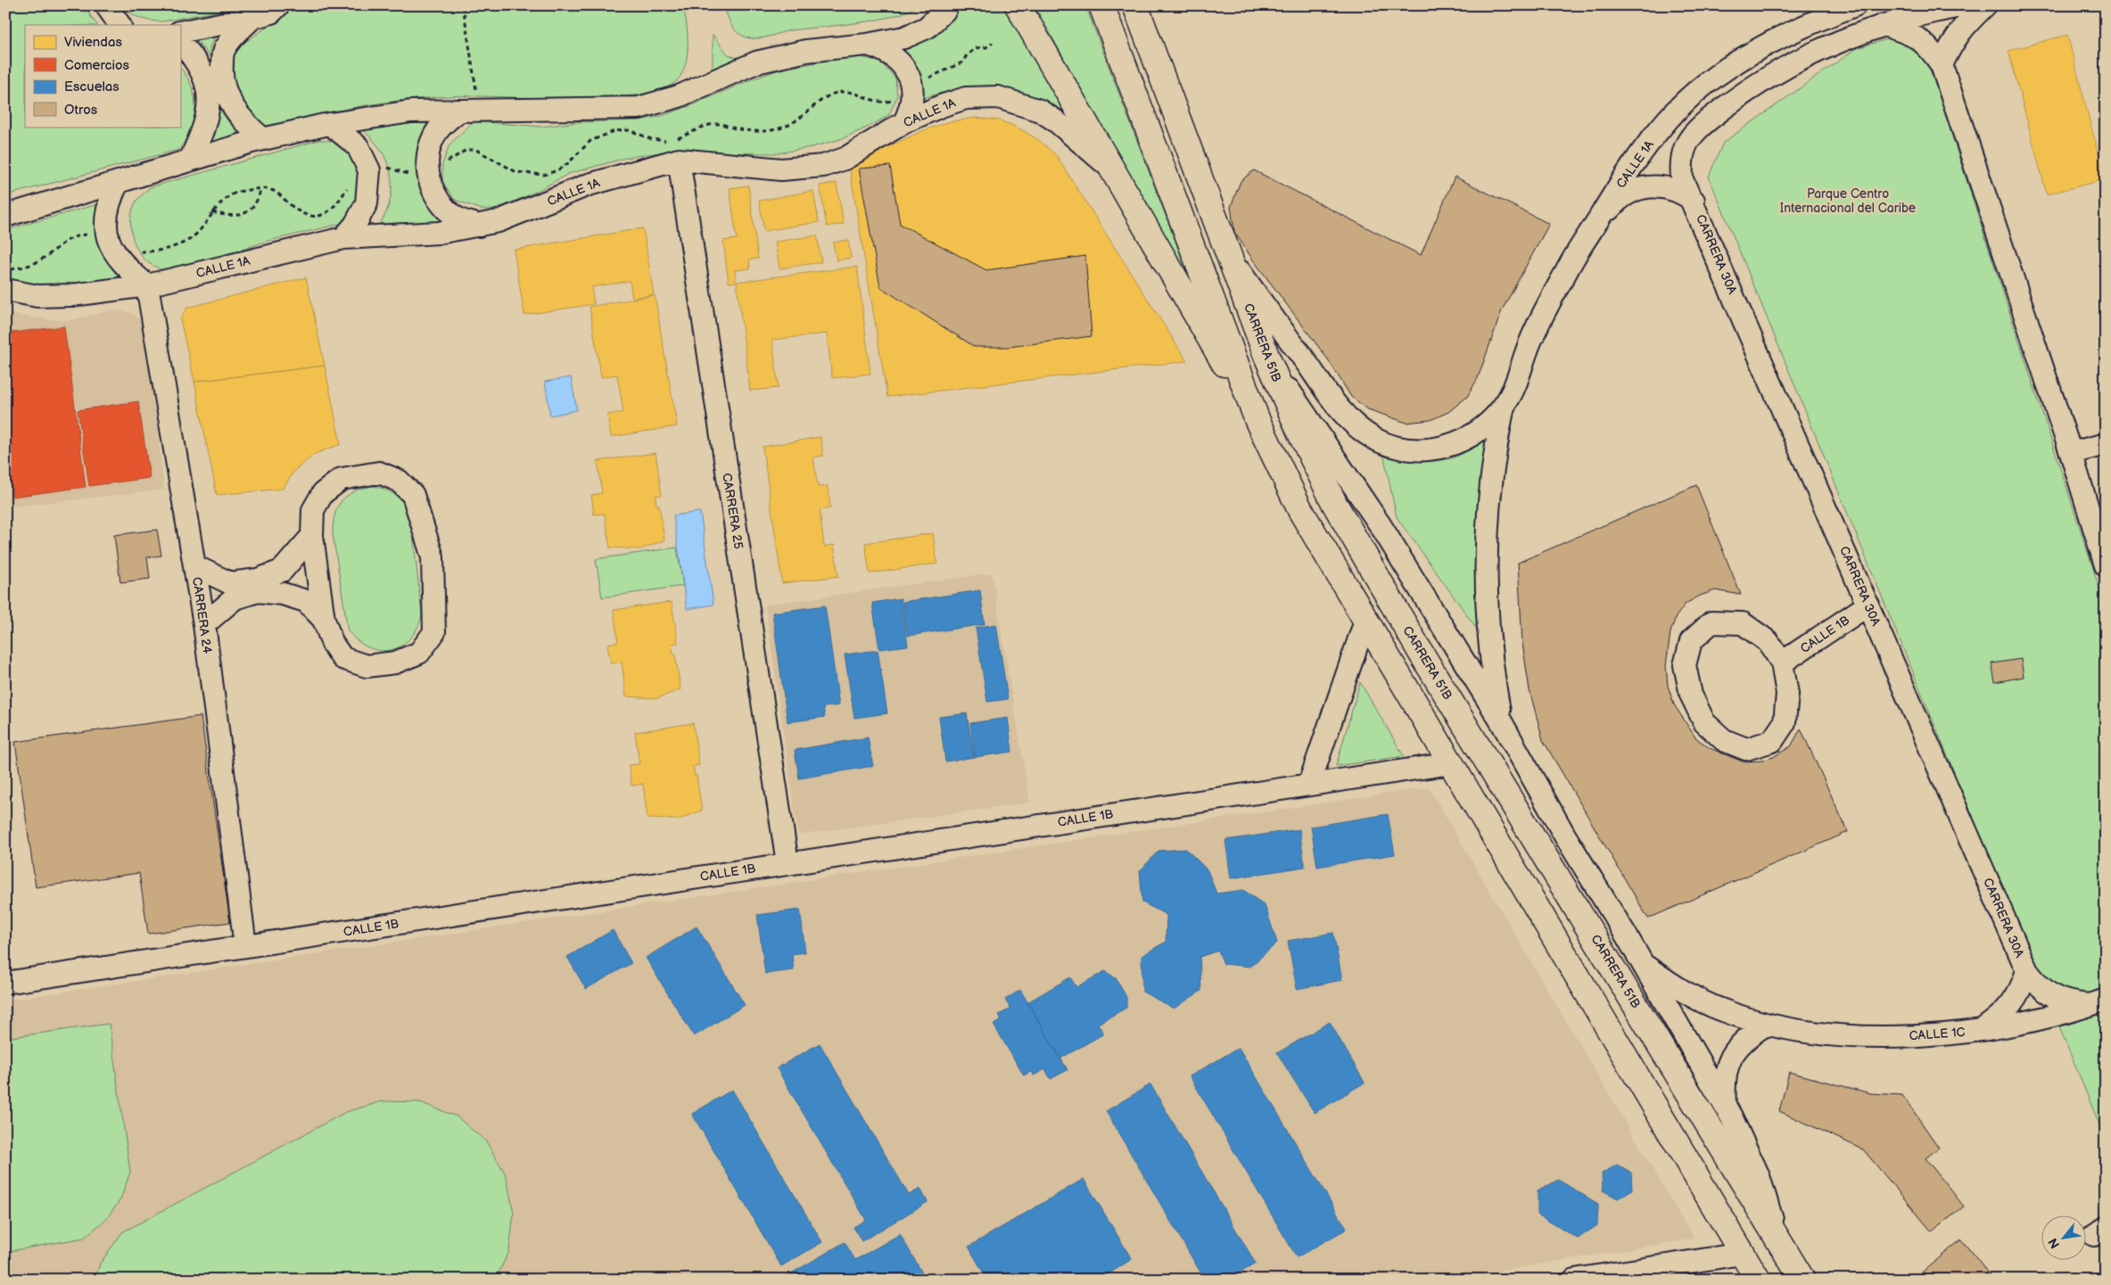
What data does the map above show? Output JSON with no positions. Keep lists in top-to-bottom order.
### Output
{
  "streets": {
    "main road": ["CARRERA 51B"],
    "street": [
      "CALLE 1A",
      "CARRERA 30A",
      "CARRERA 25",
      "CARRERA 24",
      "CALLE 1B",
      "CALLE 1C"
    ]
  },
  "crossings": [
    ["CALLE 1A", "CARRERA 30A"],
    ["CALLE 1A", "CARRERA 25"],
    ["CALLE 1A", "CARRERA 24"],
    ["CARRERA 30A", "CALLE 1B"],
    ["CARRERA 30A", "CALLE 1C"],
    ["CARRERA 25", "CALLE 1B"],
    ["CARRERA 24", "CALLE 1B"]
  ],
  "parks": ["Parque Centro Internacional del Caribe"],
  "legend": [
    "Viviendas",
    "Comercios",
    "Escuelas",
    "Otros"
  ],
  "north": "bottom left"
}
